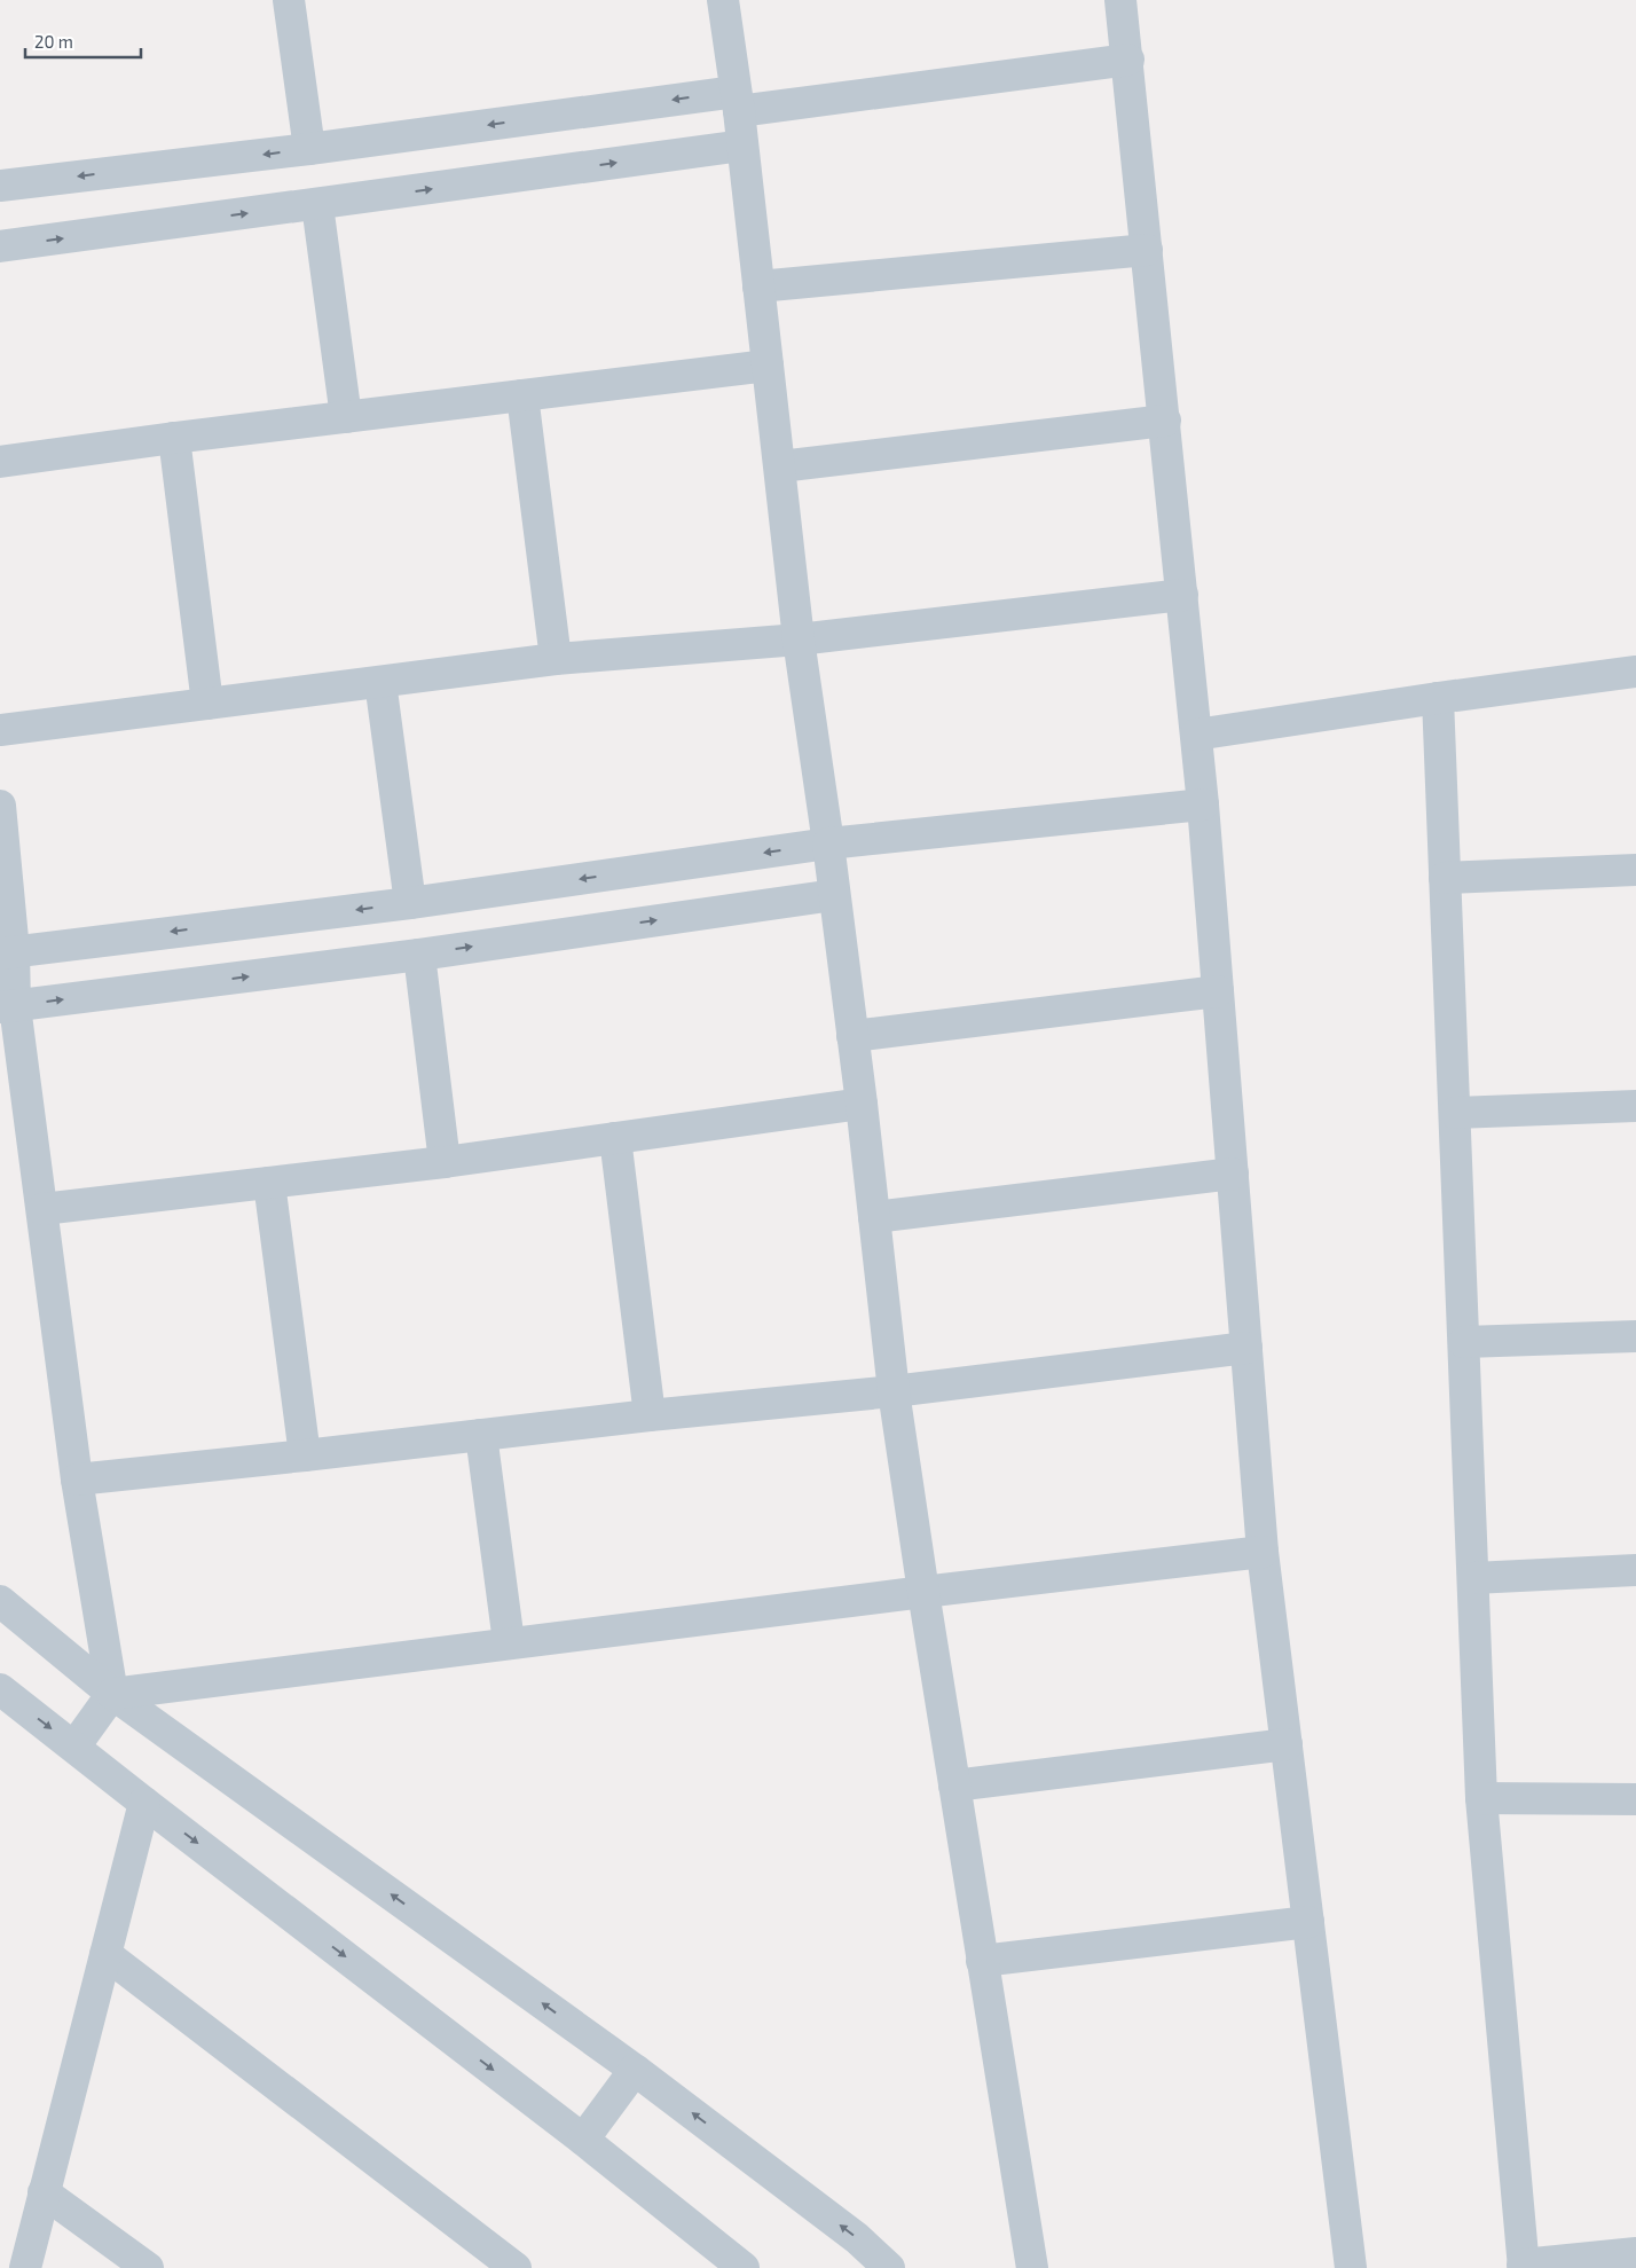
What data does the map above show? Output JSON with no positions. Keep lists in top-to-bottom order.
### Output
{
  "scale_bar": "20 m"
}
